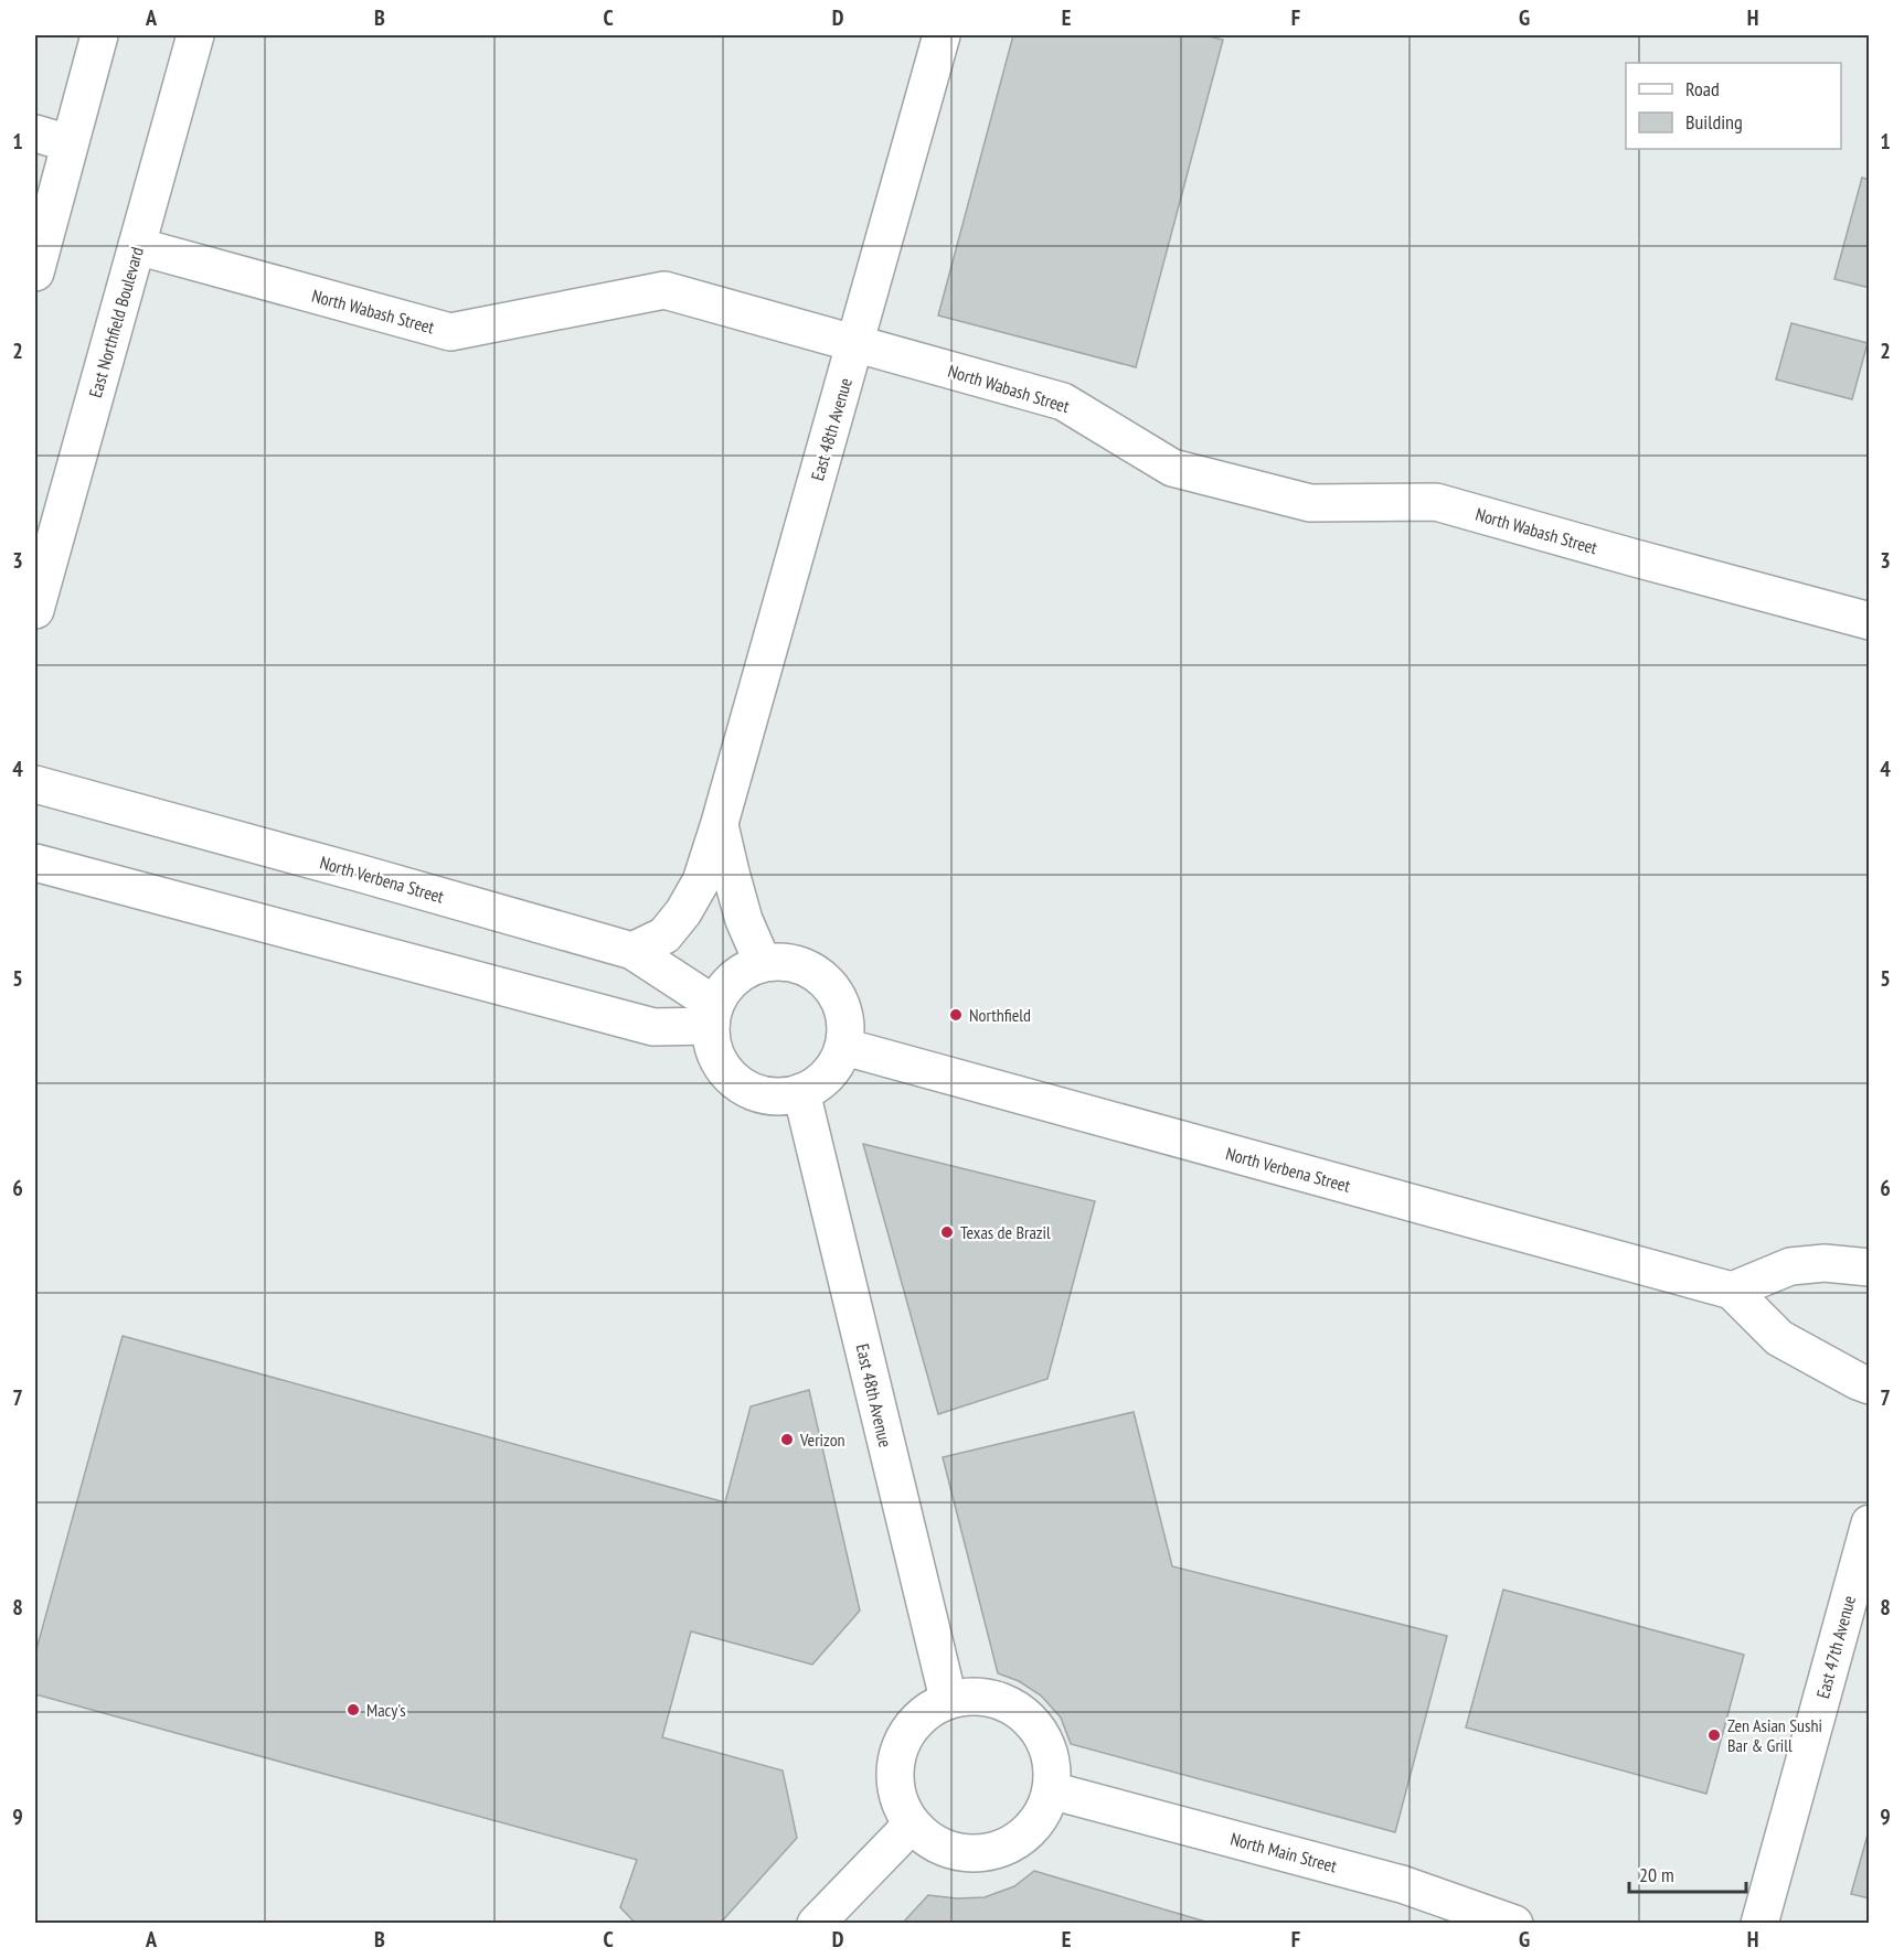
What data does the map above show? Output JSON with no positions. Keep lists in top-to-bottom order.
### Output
{
  "streets": {
    "street": [
      "North Wabash Street",
      "East Northfield Boulevard",
      "East 48th Avenue",
      "North Verbena Street",
      "East 47th Avenue",
      "North Main Street"
    ]
  },
  "crossings": [
    ["North Wabash Street", "East Northfield Boulevard"],
    ["North Wabash Street", "East 48th Avenue"],
    ["East 48th Avenue", "North Verbena Street"],
    ["East 48th Avenue", "North Main Street"]
  ],
  "places": [
    "Northfield",
    "Texas de Brazil",
    "Verizon",
    "Macy's",
    "Zen Asian Sushi Bar & Grill"
  ],
  "legend": ["Road", "Building"],
  "scale_bar": "20 m",
  "grid": {
    "columns": [
      "A",
      "B",
      "C",
      "D",
      "E",
      "F",
      "G",
      "H"
    ],
    "rows": [
      "1",
      "2",
      "3",
      "4",
      "5",
      "6",
      "7",
      "8",
      "9"
    ]
  }
}
